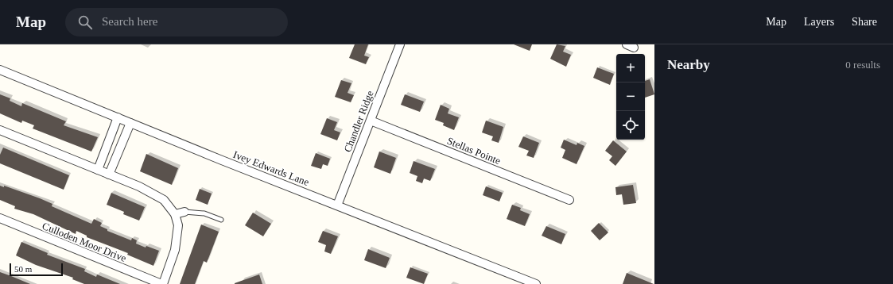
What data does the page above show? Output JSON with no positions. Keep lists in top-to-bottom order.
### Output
{
  "streets": {
    "street": [
      "Chandler Ridge",
      "Stellas Pointe",
      "Ivey Edwards Lane",
      "Culloden Moor Drive"
    ]
  },
  "crossings": [
    ["Chandler Ridge", "Stellas Pointe"],
    ["Chandler Ridge", "Ivey Edwards Lane"]
  ],
  "scale_bar": "50 m",
  "page": {
    "header": "Map",
    "search": "Search here",
    "nav": ["Map", "Layers", "Share"],
    "heading": ["Nearby", "0 results"],
    "map_buttons": ["+", "−"],
    "scale": "50 m"
  }
}
